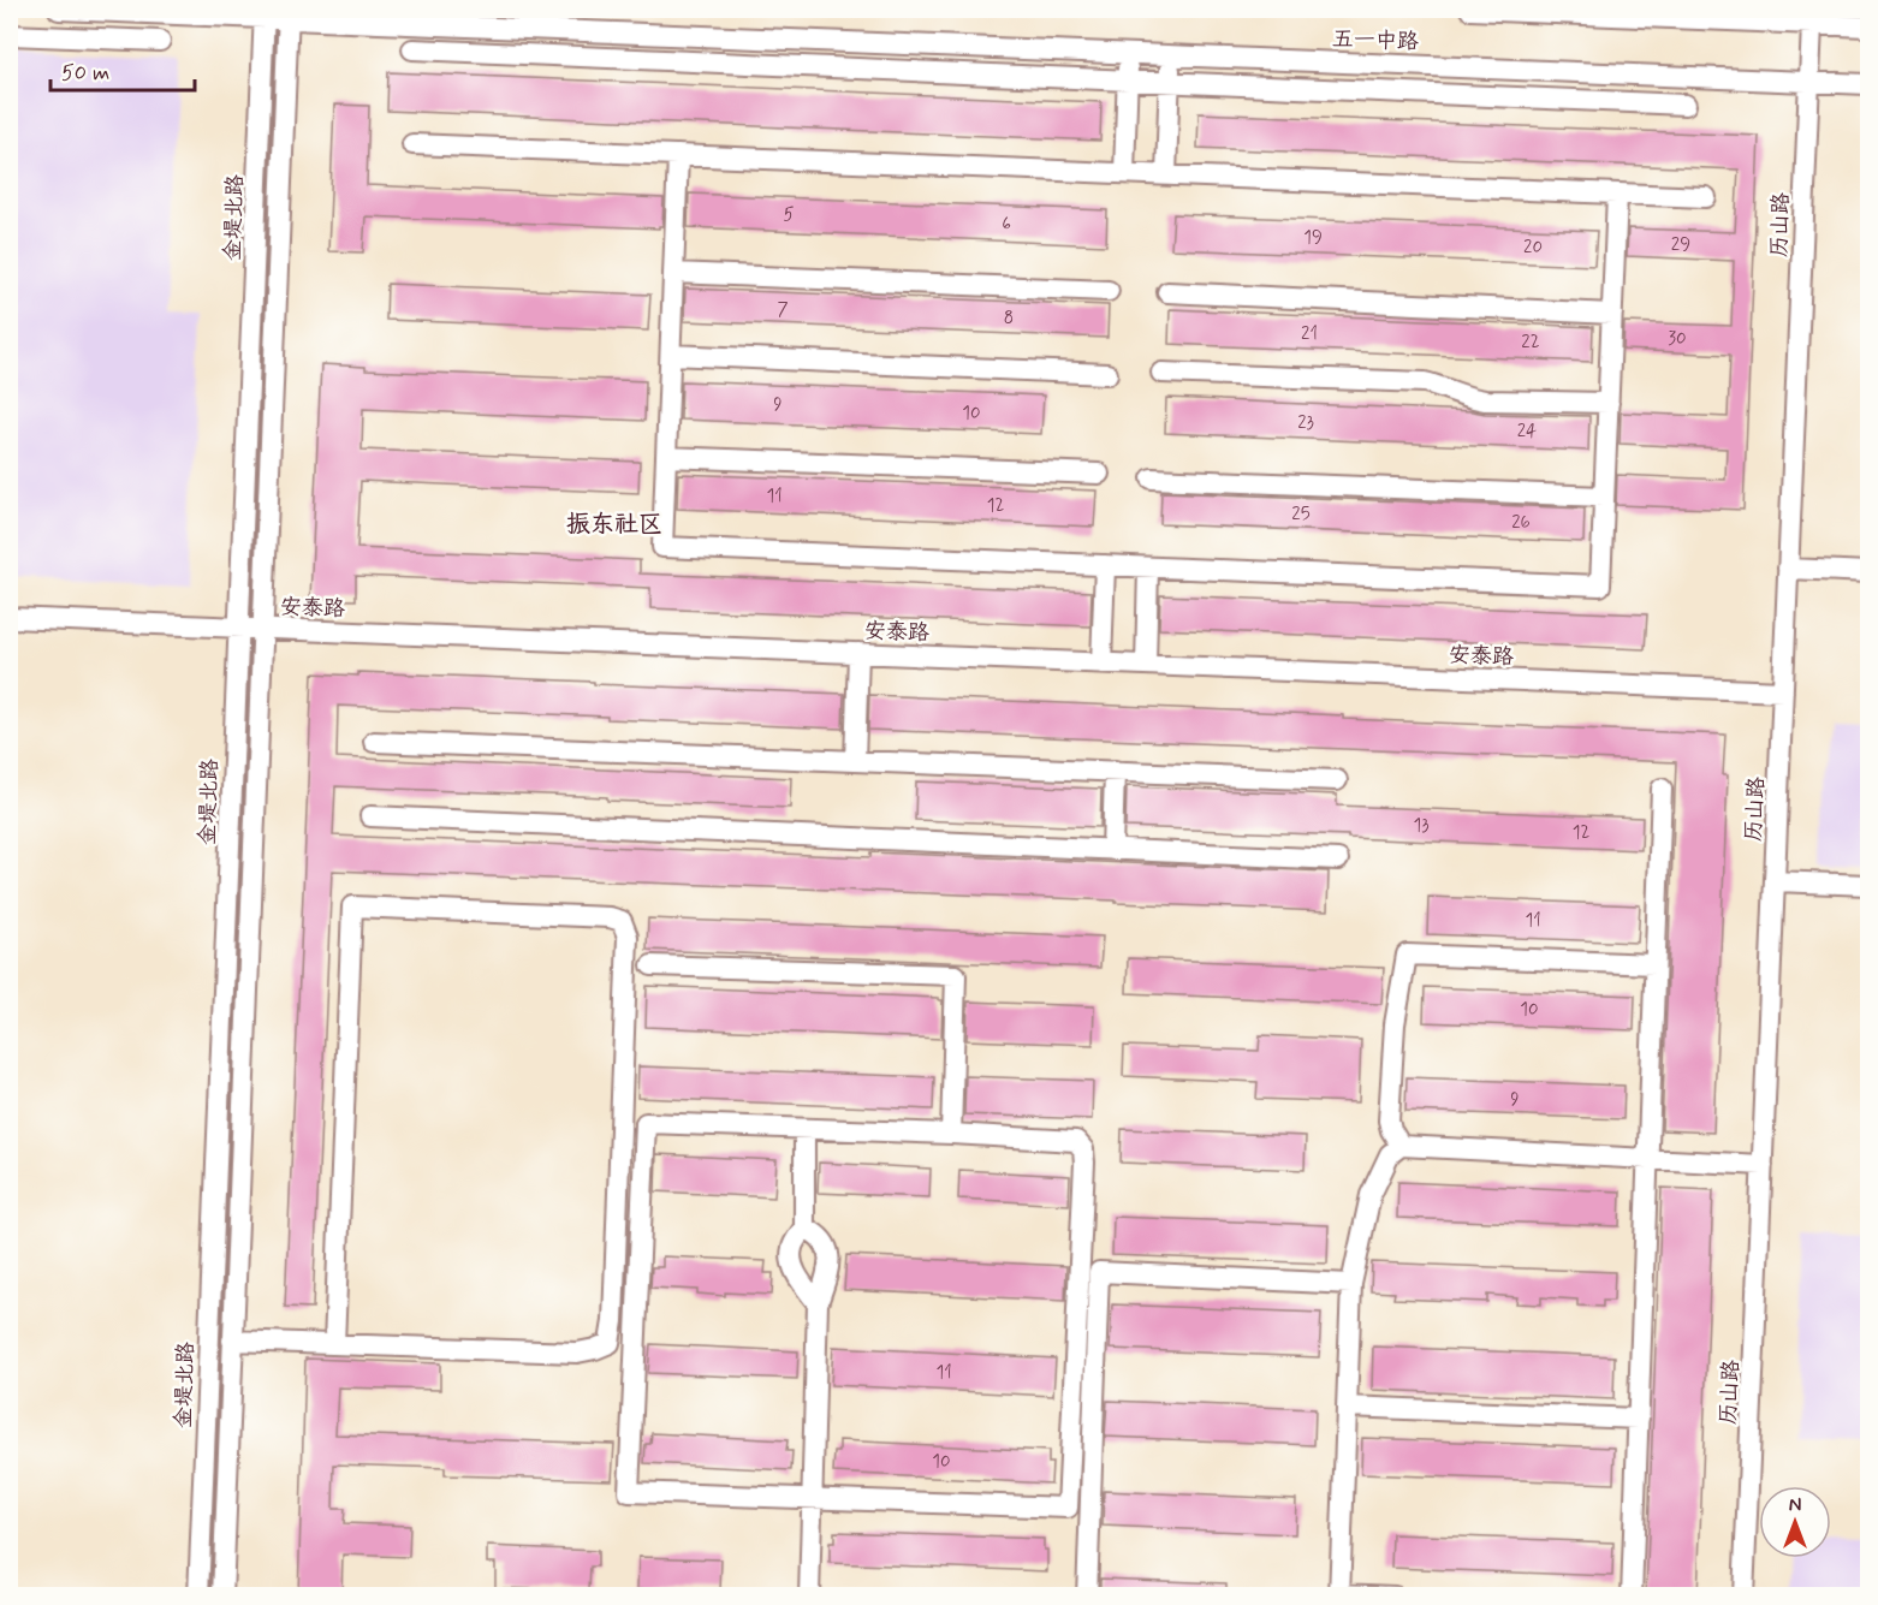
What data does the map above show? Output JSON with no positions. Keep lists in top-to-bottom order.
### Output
{
  "streets": {
    "street": [
      "五一中路",
      "金堤北路",
      "历山路",
      "安泰路"
    ]
  },
  "crossings": [
    ["五一中路", "金堤北路"],
    ["五一中路", "历山路"],
    ["金堤北路", "安泰路"],
    ["历山路", "安泰路"]
  ],
  "districts": ["振东社区"],
  "house_numbers": [
    "5",
    "6",
    "19",
    "29",
    "20",
    "7",
    "8",
    "21",
    "30",
    "22",
    "9",
    "10",
    "23",
    "24",
    "11",
    "12",
    "25",
    "26",
    "13",
    "12",
    "11",
    "10",
    "9",
    "11",
    "10"
  ],
  "scale_bar": "50 m",
  "north": "top"
}
